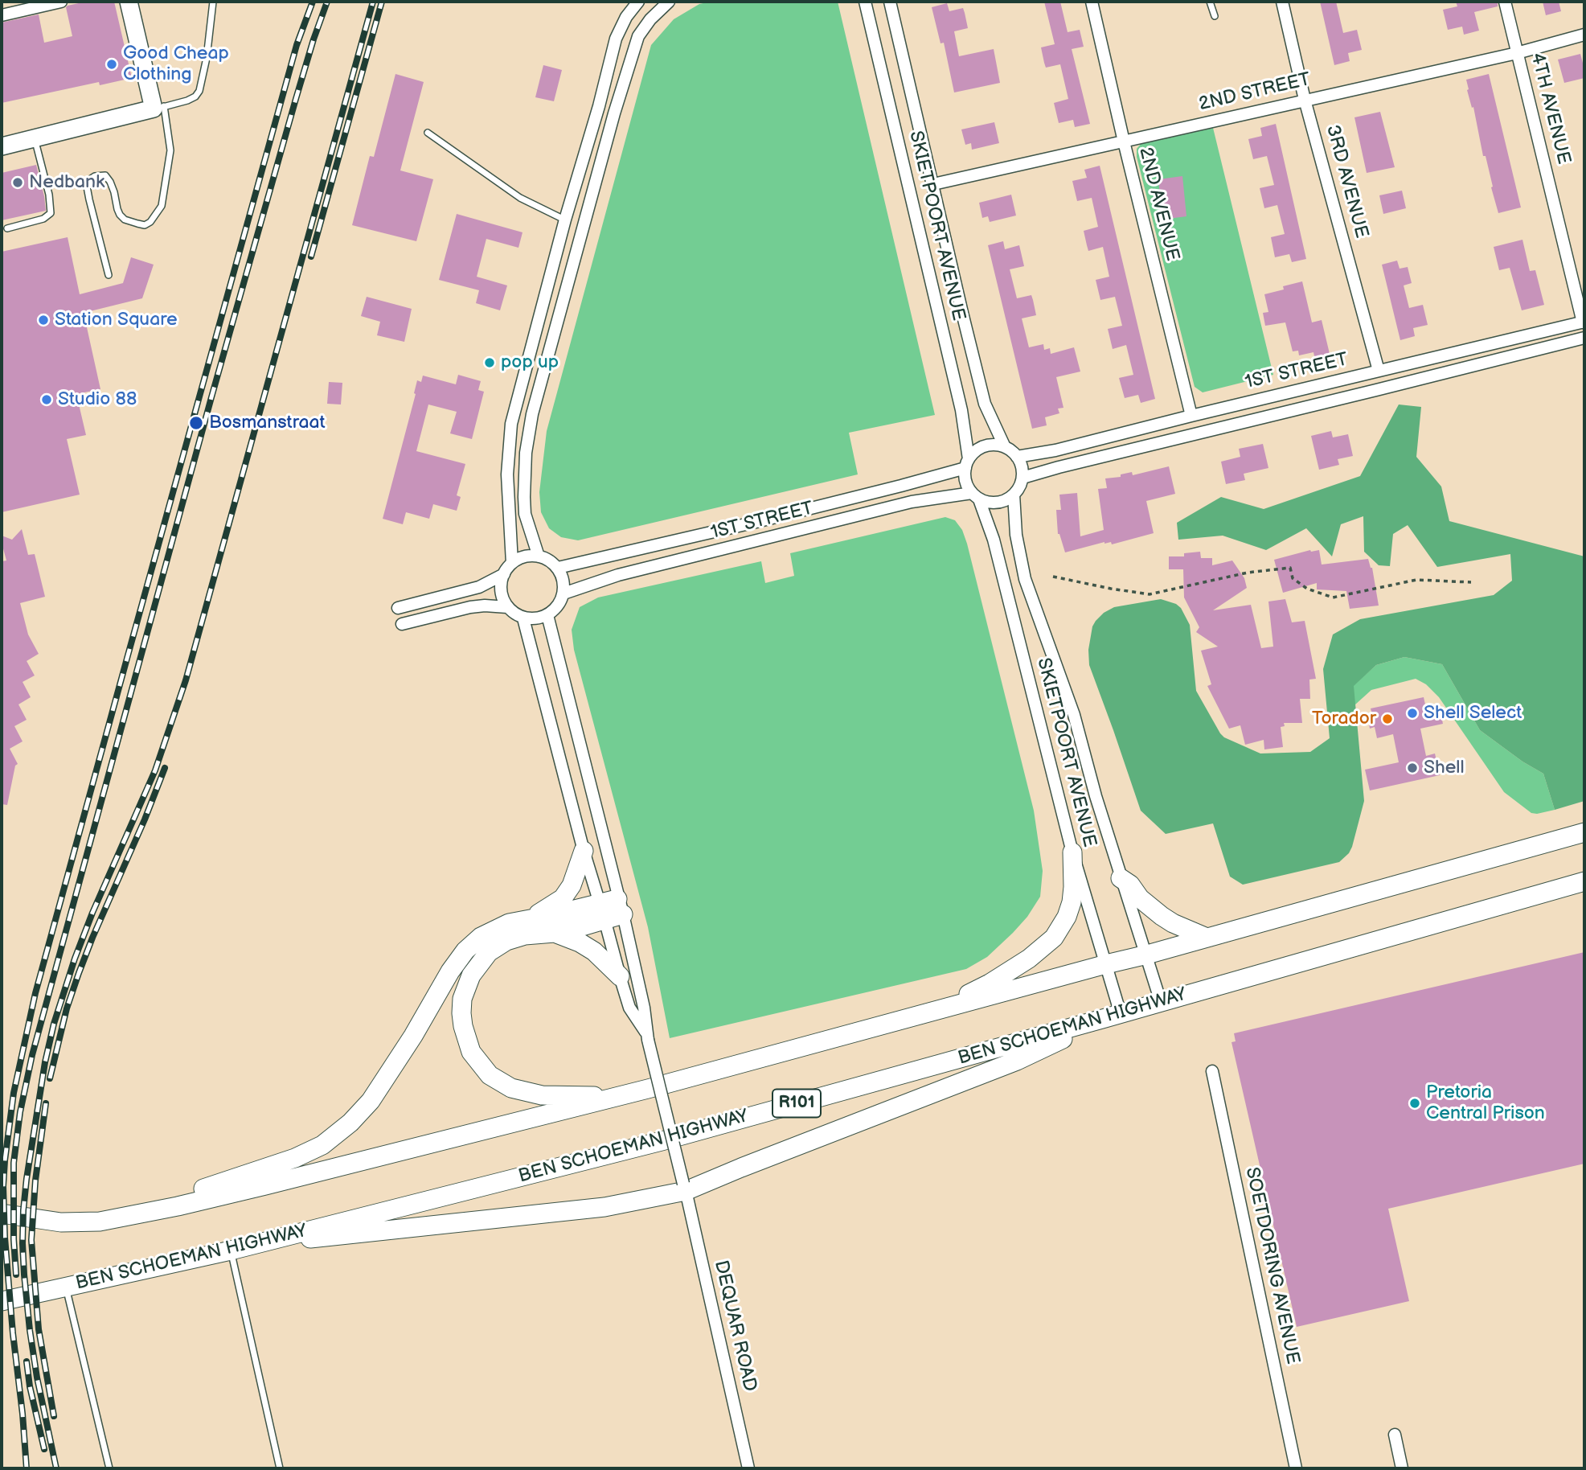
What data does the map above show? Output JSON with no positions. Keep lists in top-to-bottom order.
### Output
{
  "streets": {
    "main road": ["BEN SCHOEMAN HIGHWAY", "R101"],
    "street": [
      "2ND STREET",
      "4TH AVENUE",
      "3RD AVENUE",
      "2ND AVENUE",
      "SKIETPOORT AVENUE",
      "1ST STREET",
      "SOETDORING AVENUE",
      "DEQUAR ROAD"
    ]
  },
  "crossings": [
    ["2ND STREET", "4TH AVENUE"],
    ["2ND STREET", "3RD AVENUE"],
    ["2ND STREET", "2ND AVENUE"],
    ["2ND STREET", "SKIETPOORT AVENUE"],
    ["4TH AVENUE", "1ST STREET"],
    ["3RD AVENUE", "1ST STREET"],
    ["2ND AVENUE", "1ST STREET"],
    ["SKIETPOORT AVENUE", "1ST STREET"],
    ["SKIETPOORT AVENUE", "BEN SCHOEMAN HIGHWAY"]
  ],
  "places": [
    "Good Cheap Clothing",
    "Nedbank",
    "Station Square",
    "pop up",
    "Studio 88",
    "Bosmanstraat",
    "Shell Select",
    "Torador",
    "Shell",
    "Pretoria Central Prison"
  ]
}
